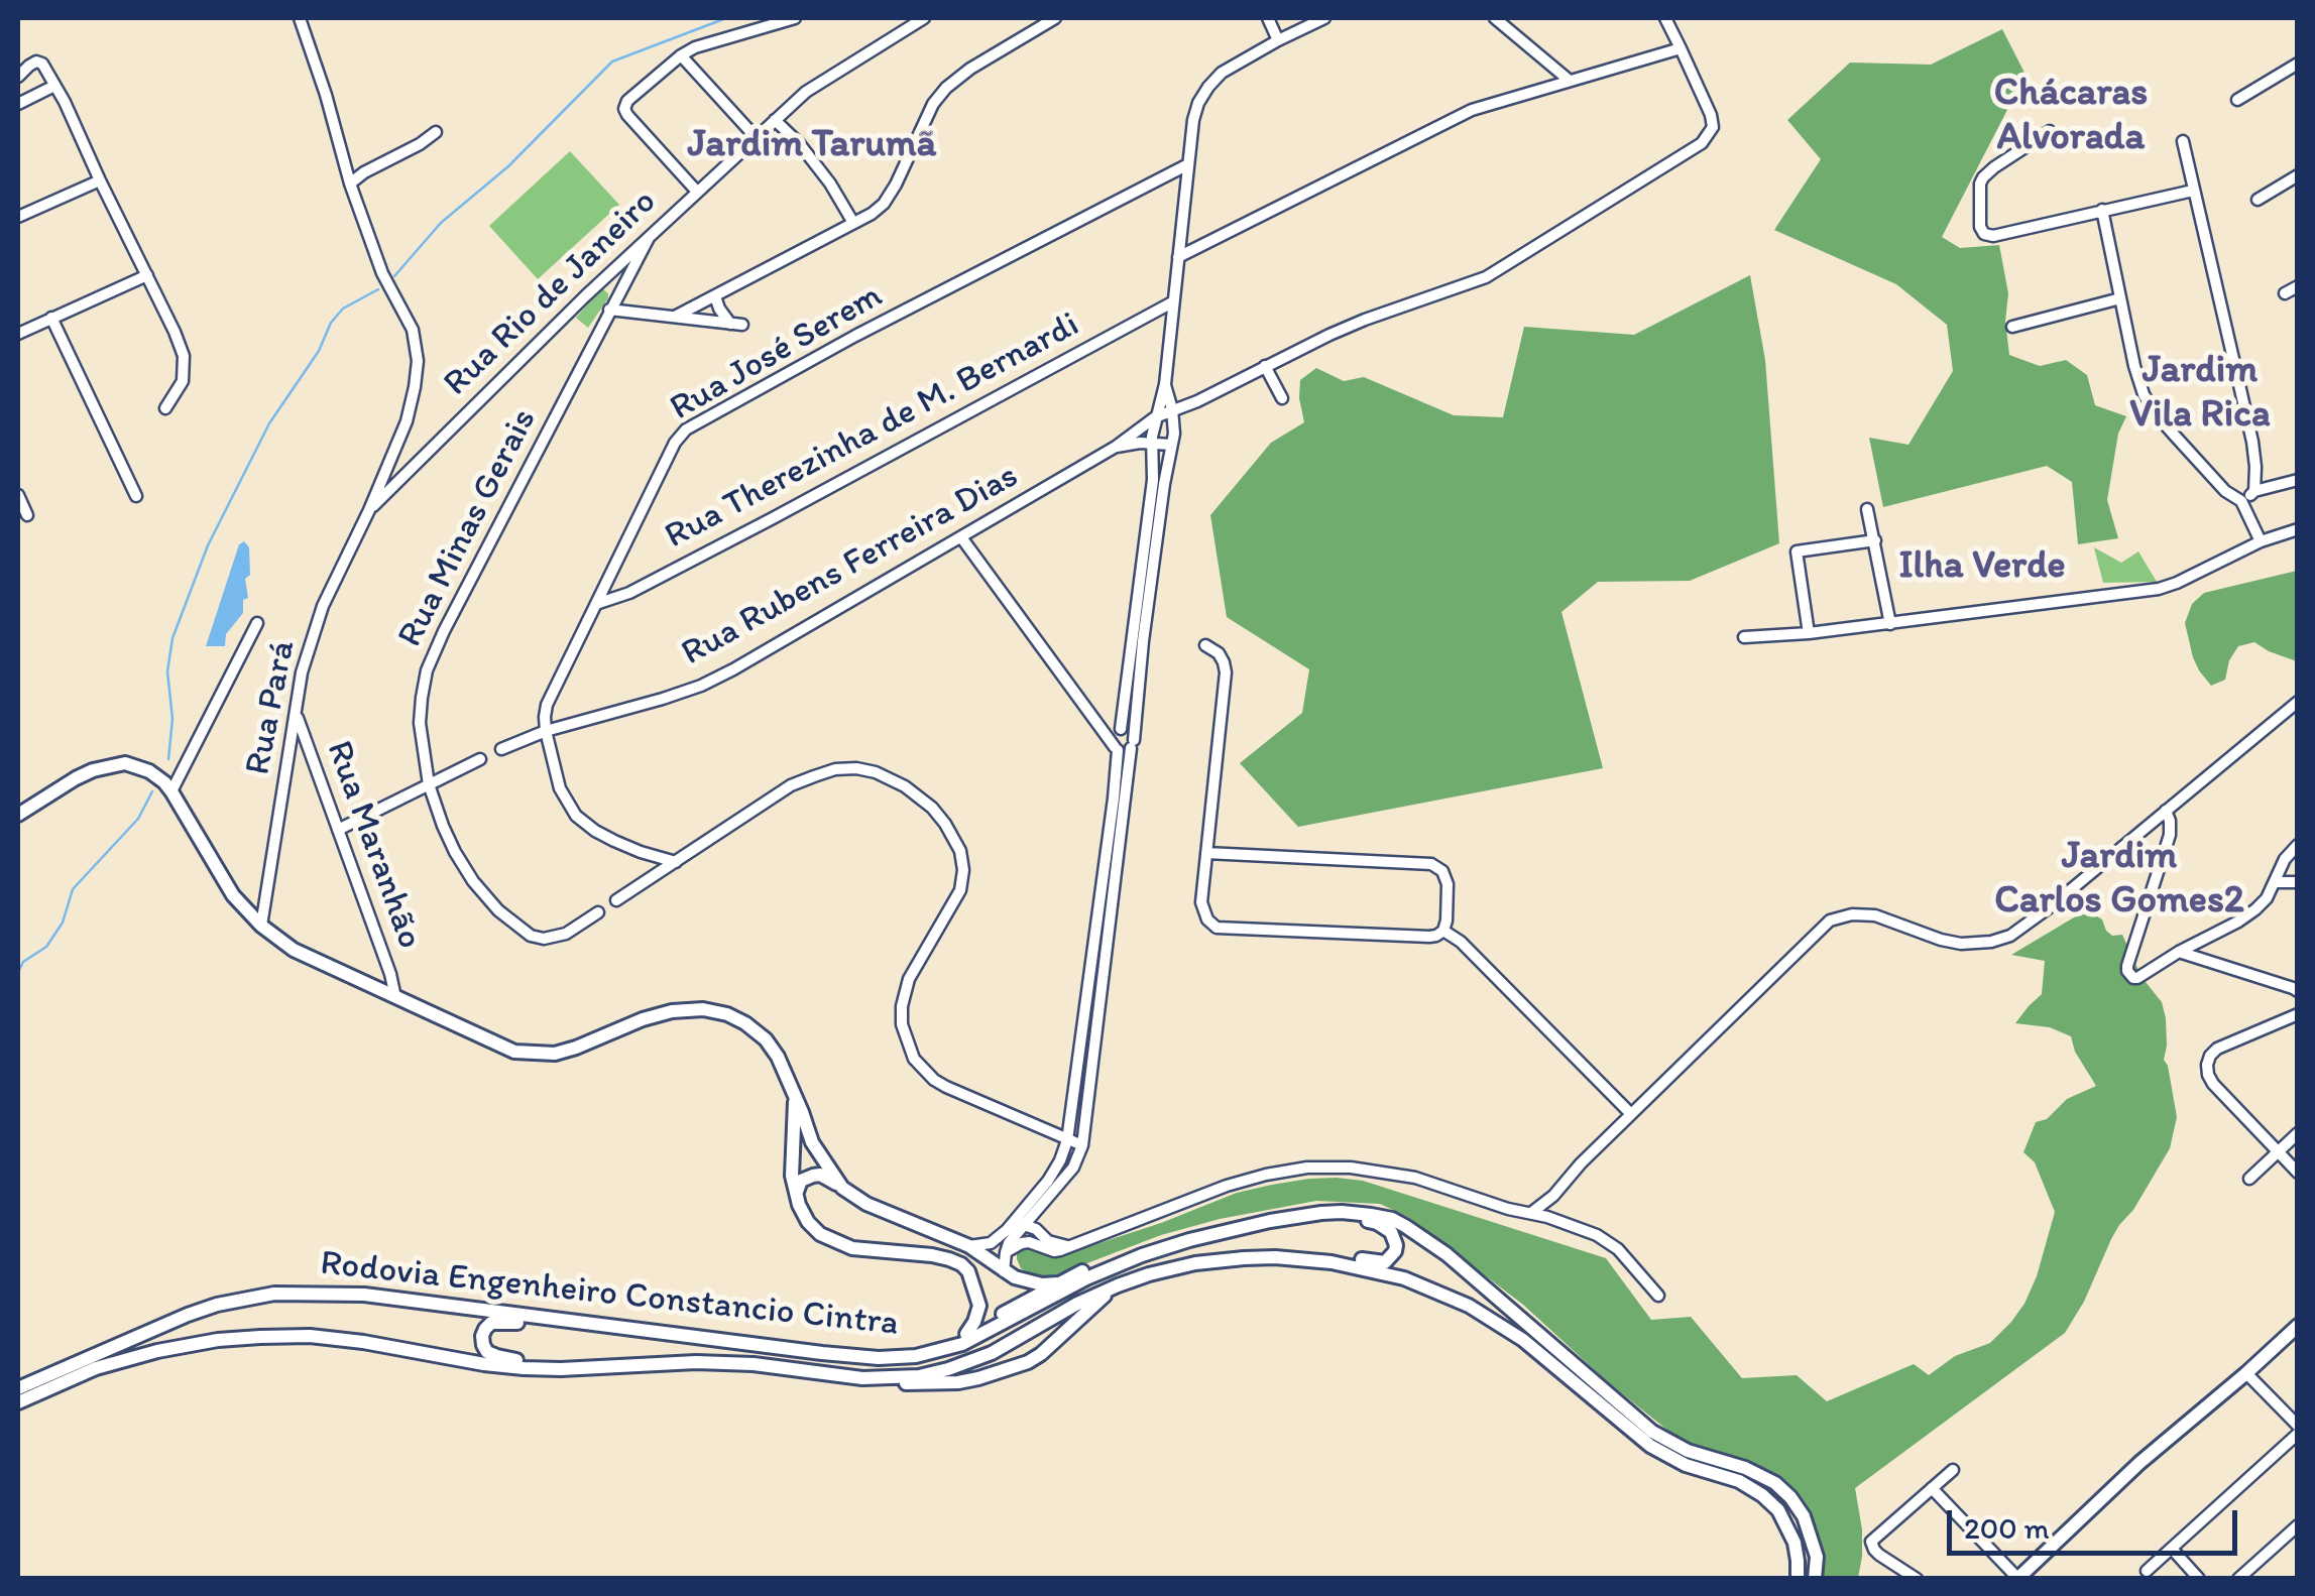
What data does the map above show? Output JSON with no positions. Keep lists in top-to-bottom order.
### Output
{
  "streets": {
    "main road": ["Rodovia Engenheiro Constancio Cintra"],
    "street": [
      "Rua Rio de Janeiro",
      "Rua José Serem",
      "Rua Therezinha de M. Bernardi",
      "Rua Minas Gerais",
      "Rua Rubens Ferreira Dias",
      "Rua Pará",
      "Rua Maranhão"
    ]
  },
  "crossings": [
    ["Rua Rio de Janeiro", "Rua Minas Gerais"],
    ["Rua Rio de Janeiro", "Rua Pará"],
    ["Rua José Serem", "Rua Therezinha de M. Bernardi"],
    ["Rua José Serem", "Rua Rubens Ferreira Dias"],
    ["Rua Pará", "Rua Maranhão"]
  ],
  "districts": [
    "Chácaras Alvorada",
    "Jardim Tarumã",
    "Jardim Vila Rica",
    "Ilha Verde",
    "Jardim Carlos Gomes2"
  ],
  "scale_bar": "200 m"
}
